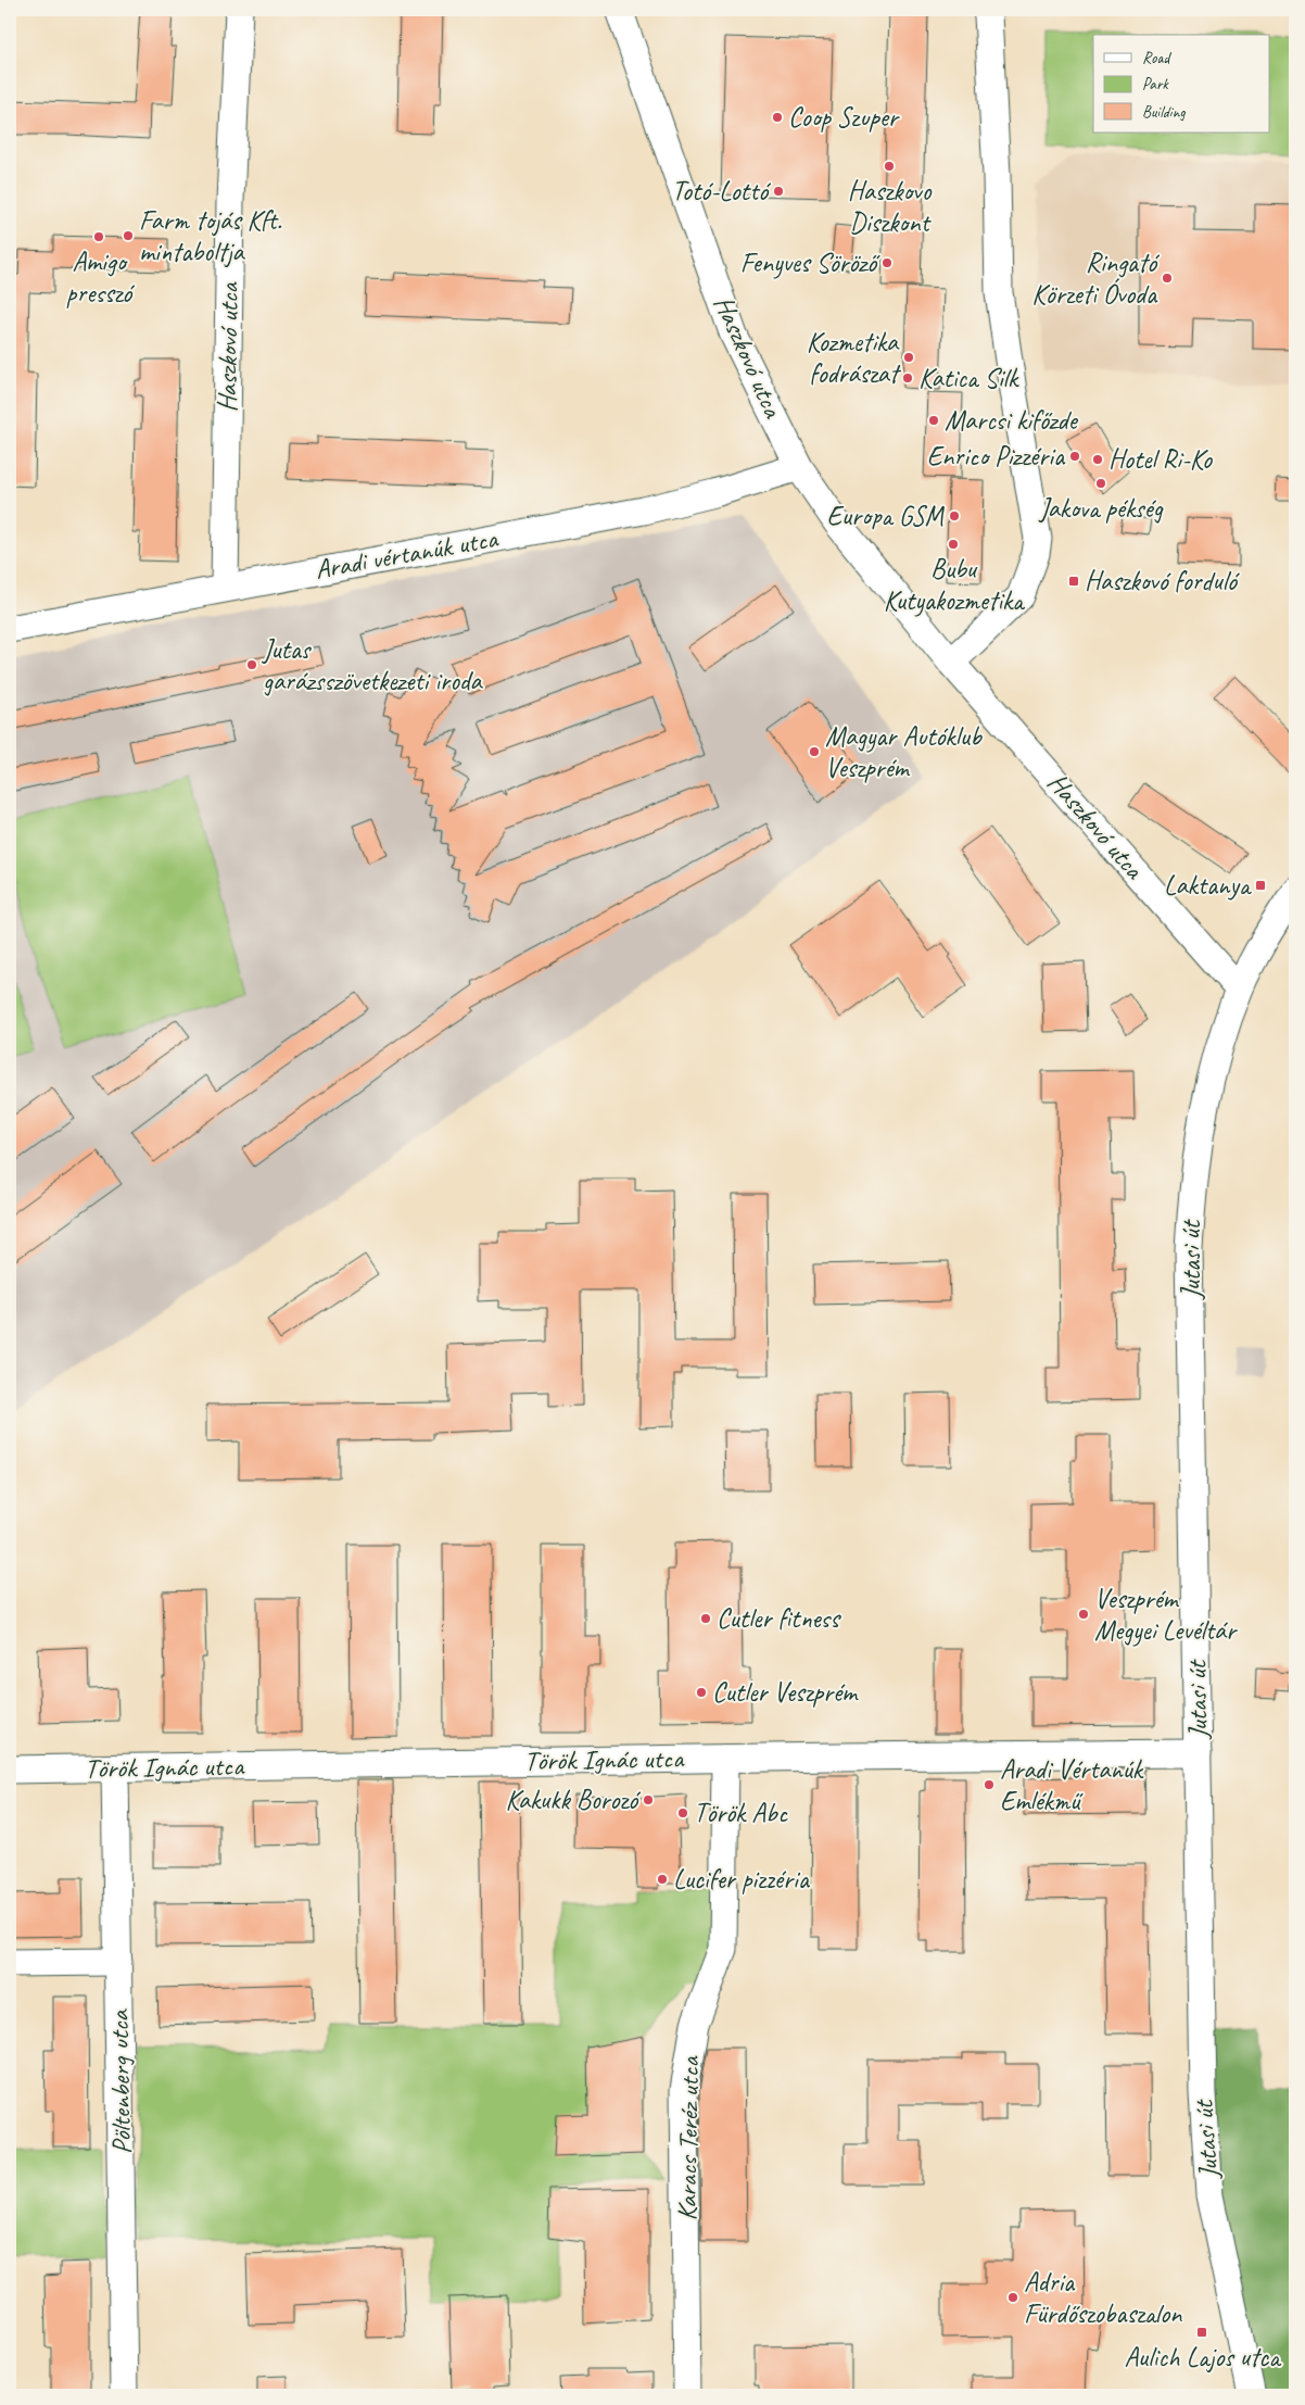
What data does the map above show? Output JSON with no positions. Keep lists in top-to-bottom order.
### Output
{
  "streets": {
    "street": [
      "Haszkovó utca",
      "Aradi vértanúk utca",
      "Jutasi út",
      "Török Ignác utca",
      "Pöltenberg utca",
      "Karacs Teréz utca"
    ]
  },
  "crossings": [
    ["Haszkovó utca", "Aradi vértanúk utca"],
    ["Haszkovó utca", "Jutasi út"],
    ["Jutasi út", "Török Ignác utca"],
    ["Török Ignác utca", "Pöltenberg utca"],
    ["Török Ignác utca", "Karacs Teréz utca"]
  ],
  "places": {
    "other": [
      "Coop Szuper",
      "Haszkovo Diszkont",
      "Totó-Lottó",
      "Farm tojás Kft. mintaboltja",
      "Amigo presszó",
      "Fenyves Söröző",
      "Ringató Körzeti Óvoda",
      "Kozmetika fodrászat",
      "Katica Silk",
      "Marcsi kifőzde",
      "Enrico Pizzéria",
      "Hotel Ri-Ko",
      "Jakova pékség",
      "Europa GSM",
      "Bubu Kutyakozmetika",
      "Jutas garázsszövetkezeti iroda",
      "Magyar Autóklub Veszprém",
      "Veszprém Megyei Levéltár",
      "Cutler fitness",
      "Cutler Veszprém",
      "Aradi Vértanúk Emlékmű",
      "Kakukk Borozó",
      "Török Abc",
      "Lucifer pizzéria",
      "Adria Fürdőszobaszalon"
    ],
    "transit": ["Haszkovó forduló", "Laktanya", "Aulich Lajos utca"]
  },
  "legend": ["Road", "Park", "Building"]
}
